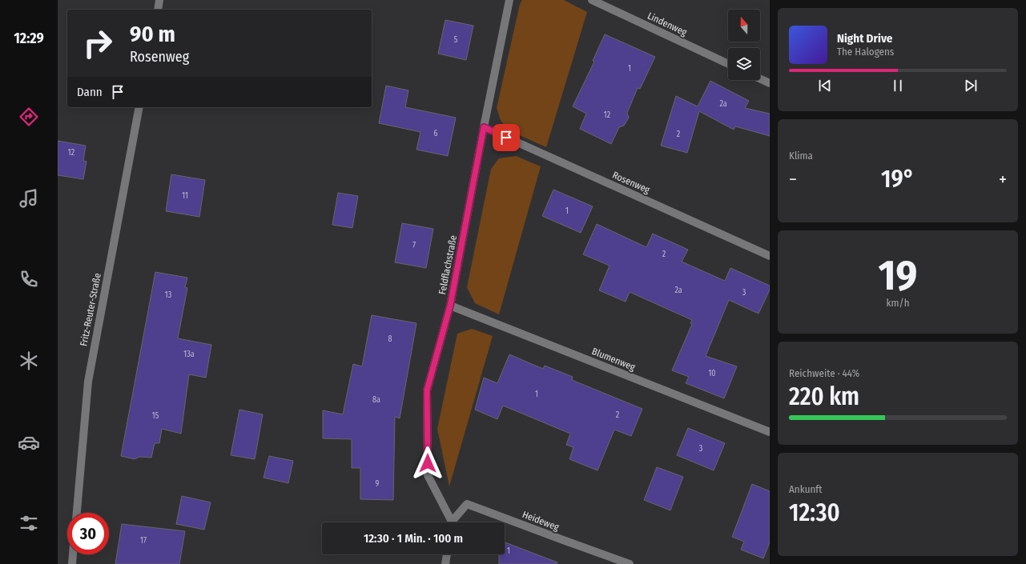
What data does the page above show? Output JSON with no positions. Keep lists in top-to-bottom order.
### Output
{
  "streets": {
    "street": [
      "Lindenweg",
      "Rosenweg",
      "Feldflachstraße",
      "Fritz-Reuter-Straße",
      "Blumenweg",
      "Heideweg"
    ]
  },
  "crossings": [
    ["Rosenweg", "Feldflachstraße"],
    ["Feldflachstraße", "Blumenweg"]
  ],
  "house_numbers": [
    "5",
    "1",
    "2a",
    "12",
    "6",
    "2",
    "12",
    "11",
    "1",
    "7",
    "2",
    "2a",
    "3",
    "13",
    "8",
    "13a",
    "10",
    "1",
    "8a",
    "2",
    "15",
    "3",
    "9",
    "17",
    "1"
  ],
  "north": "top",
  "page": {
    "tabs": "12:29",
    "turn": ["90 m", "Rosenweg"],
    "song": ["Night Drive", "The Halogens"],
    "then": "Dann",
    "tile": [
      "Klima",
      ["19", "km/h"],
      ["Reichweite · 44%", "220 km"],
      ["Ankunft", "12:30"]
    ],
    "heat": ["−", "19°", "+"],
    "limit": "30",
    "trip": "12:30 · 1 Min. · 100 m"
  }
}
